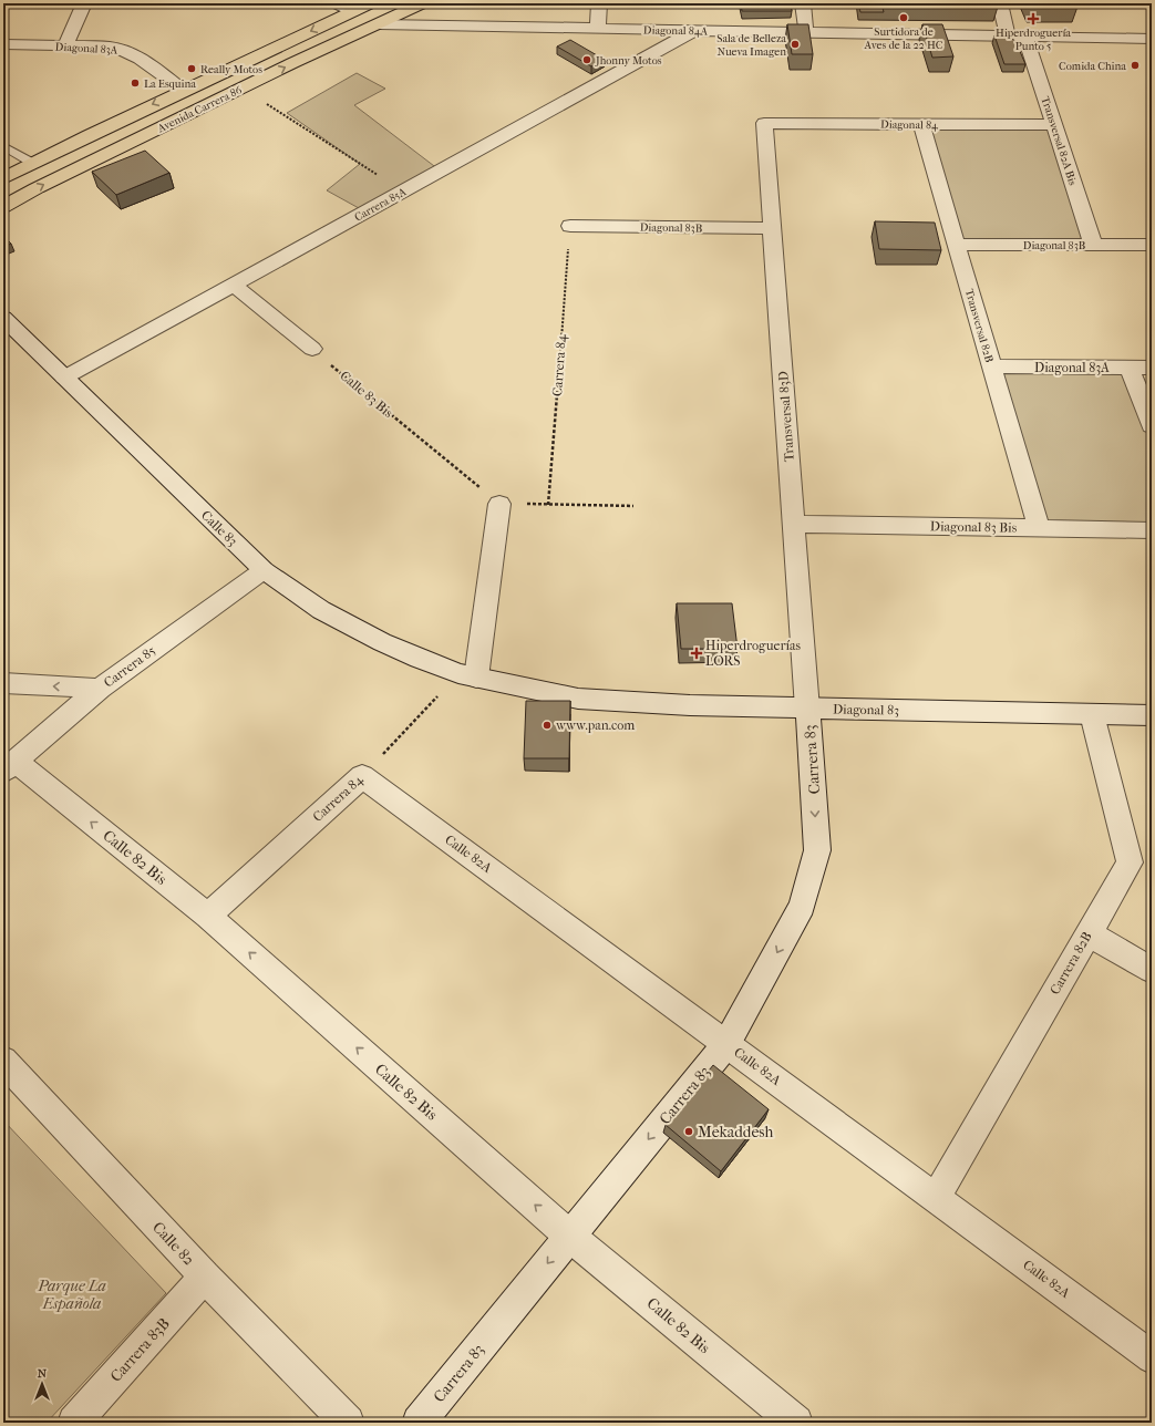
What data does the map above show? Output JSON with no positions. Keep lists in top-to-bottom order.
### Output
{
  "streets": {
    "main road": ["Avenida Carrera 86"],
    "street": [
      "Diagonal 84A",
      "Diagonal 83A",
      "Diagonal 84",
      "Transversal 82A Bis",
      "Carrera 85A",
      "Diagonal 83B",
      "Transversal 82B",
      "Carrera 84",
      "Transversal 83D",
      "Diagonal 83 Bis",
      "Calle 83",
      "Carrera 85",
      "Diagonal 83",
      "Carrera 83",
      "Calle 82A",
      "Calle 82 Bis",
      "Carrera 82B",
      "Calle 82",
      "Carrera 83B"
    ],
    "path": ["Calle 83 Bis"]
  },
  "crossings": [
    ["Diagonal 84A", "Avenida Carrera 86"],
    ["Diagonal 84A", "Transversal 82A Bis"],
    ["Diagonal 84A", "Carrera 85A"],
    ["Diagonal 83A", "Avenida Carrera 86"],
    ["Diagonal 83A", "Transversal 82B"],
    ["Diagonal 84", "Transversal 82A Bis"],
    ["Diagonal 84", "Transversal 82B"],
    ["Diagonal 84", "Transversal 83D"],
    ["Transversal 82A Bis", "Diagonal 83B"],
    ["Carrera 85A", "Calle 83"],
    ["Diagonal 83B", "Transversal 82B"],
    ["Diagonal 83B", "Carrera 84"],
    ["Diagonal 83B", "Transversal 83D"],
    ["Transversal 82B", "Diagonal 83 Bis"],
    ["Carrera 84", "Calle 83"],
    ["Carrera 84", "Diagonal 83"],
    ["Carrera 84", "Calle 82A"],
    ["Carrera 84", "Calle 82 Bis"],
    ["Transversal 83D", "Diagonal 83 Bis"],
    ["Transversal 83D", "Diagonal 83"],
    ["Transversal 83D", "Carrera 83"],
    ["Calle 83", "Carrera 85"],
    ["Calle 83", "Diagonal 83"],
    ["Carrera 85", "Calle 82 Bis"],
    ["Diagonal 83", "Carrera 83"],
    ["Diagonal 83", "Carrera 82B"],
    ["Carrera 83", "Calle 82A"],
    ["Carrera 83", "Calle 82 Bis"],
    ["Calle 82A", "Carrera 82B"],
    ["Calle 82", "Carrera 83B"]
  ],
  "one_way": ["Carrera 83", "Calle 82 Bis"],
  "parks": ["Parque La Española"],
  "places": {
    "other": [
      "Surtidora de Aves de la 22 HC",
      "Sala de Belleza Nueva Imagen",
      "Jhonny Motos",
      "Comida China",
      "Really Motos",
      "La Esquina",
      "www.pan.com",
      "Mekaddesh"
    ],
    "health": ["Hiperdroguería Punto 5", "Hiperdroguerías LORS"]
  },
  "north": "top"
}
